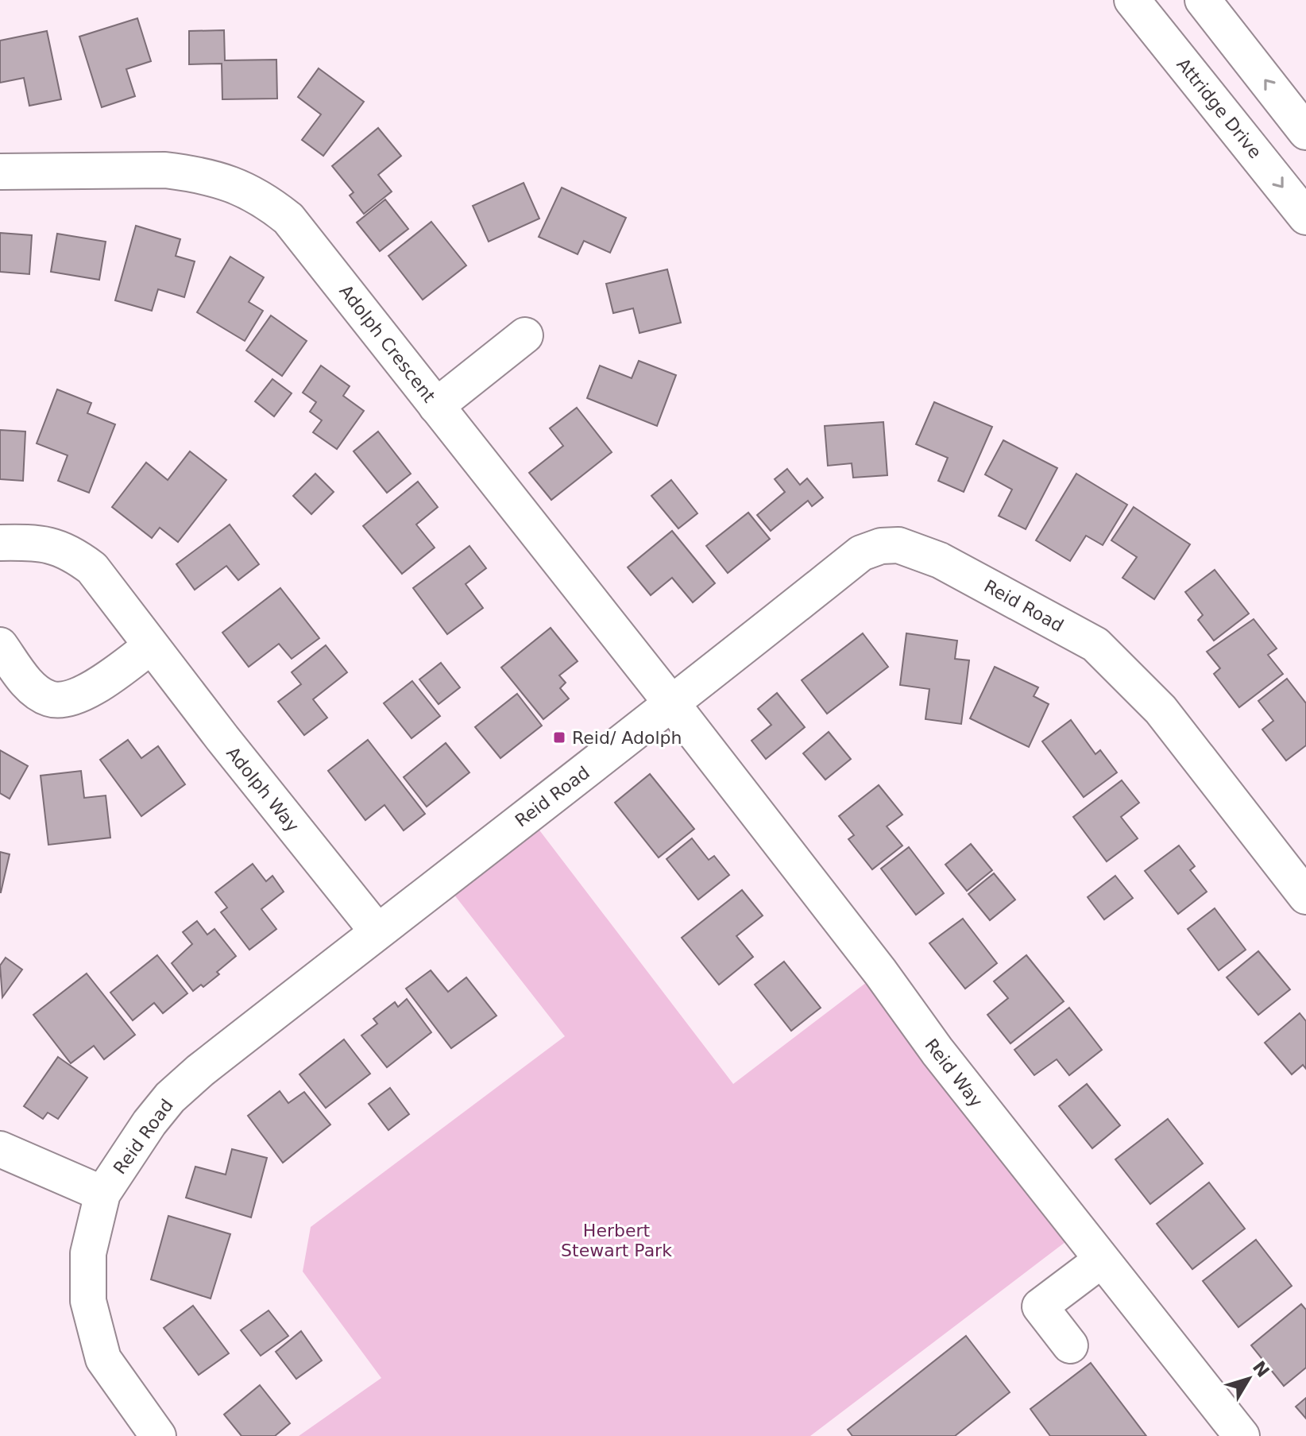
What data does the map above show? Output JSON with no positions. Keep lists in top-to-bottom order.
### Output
{
  "streets": {
    "street": [
      "Attridge Drive",
      "Adolph Crescent",
      "Reid Road",
      "Adolph Way",
      "Reid Way"
    ]
  },
  "crossings": [
    ["Adolph Crescent", "Reid Road"],
    ["Adolph Crescent", "Reid Way"],
    ["Reid Road", "Adolph Way"],
    ["Reid Road", "Reid Way"]
  ],
  "parks": ["Herbert Stewart Park"],
  "places": {
    "transit": ["Reid/ Adolph"]
  },
  "north": "top right"
}
